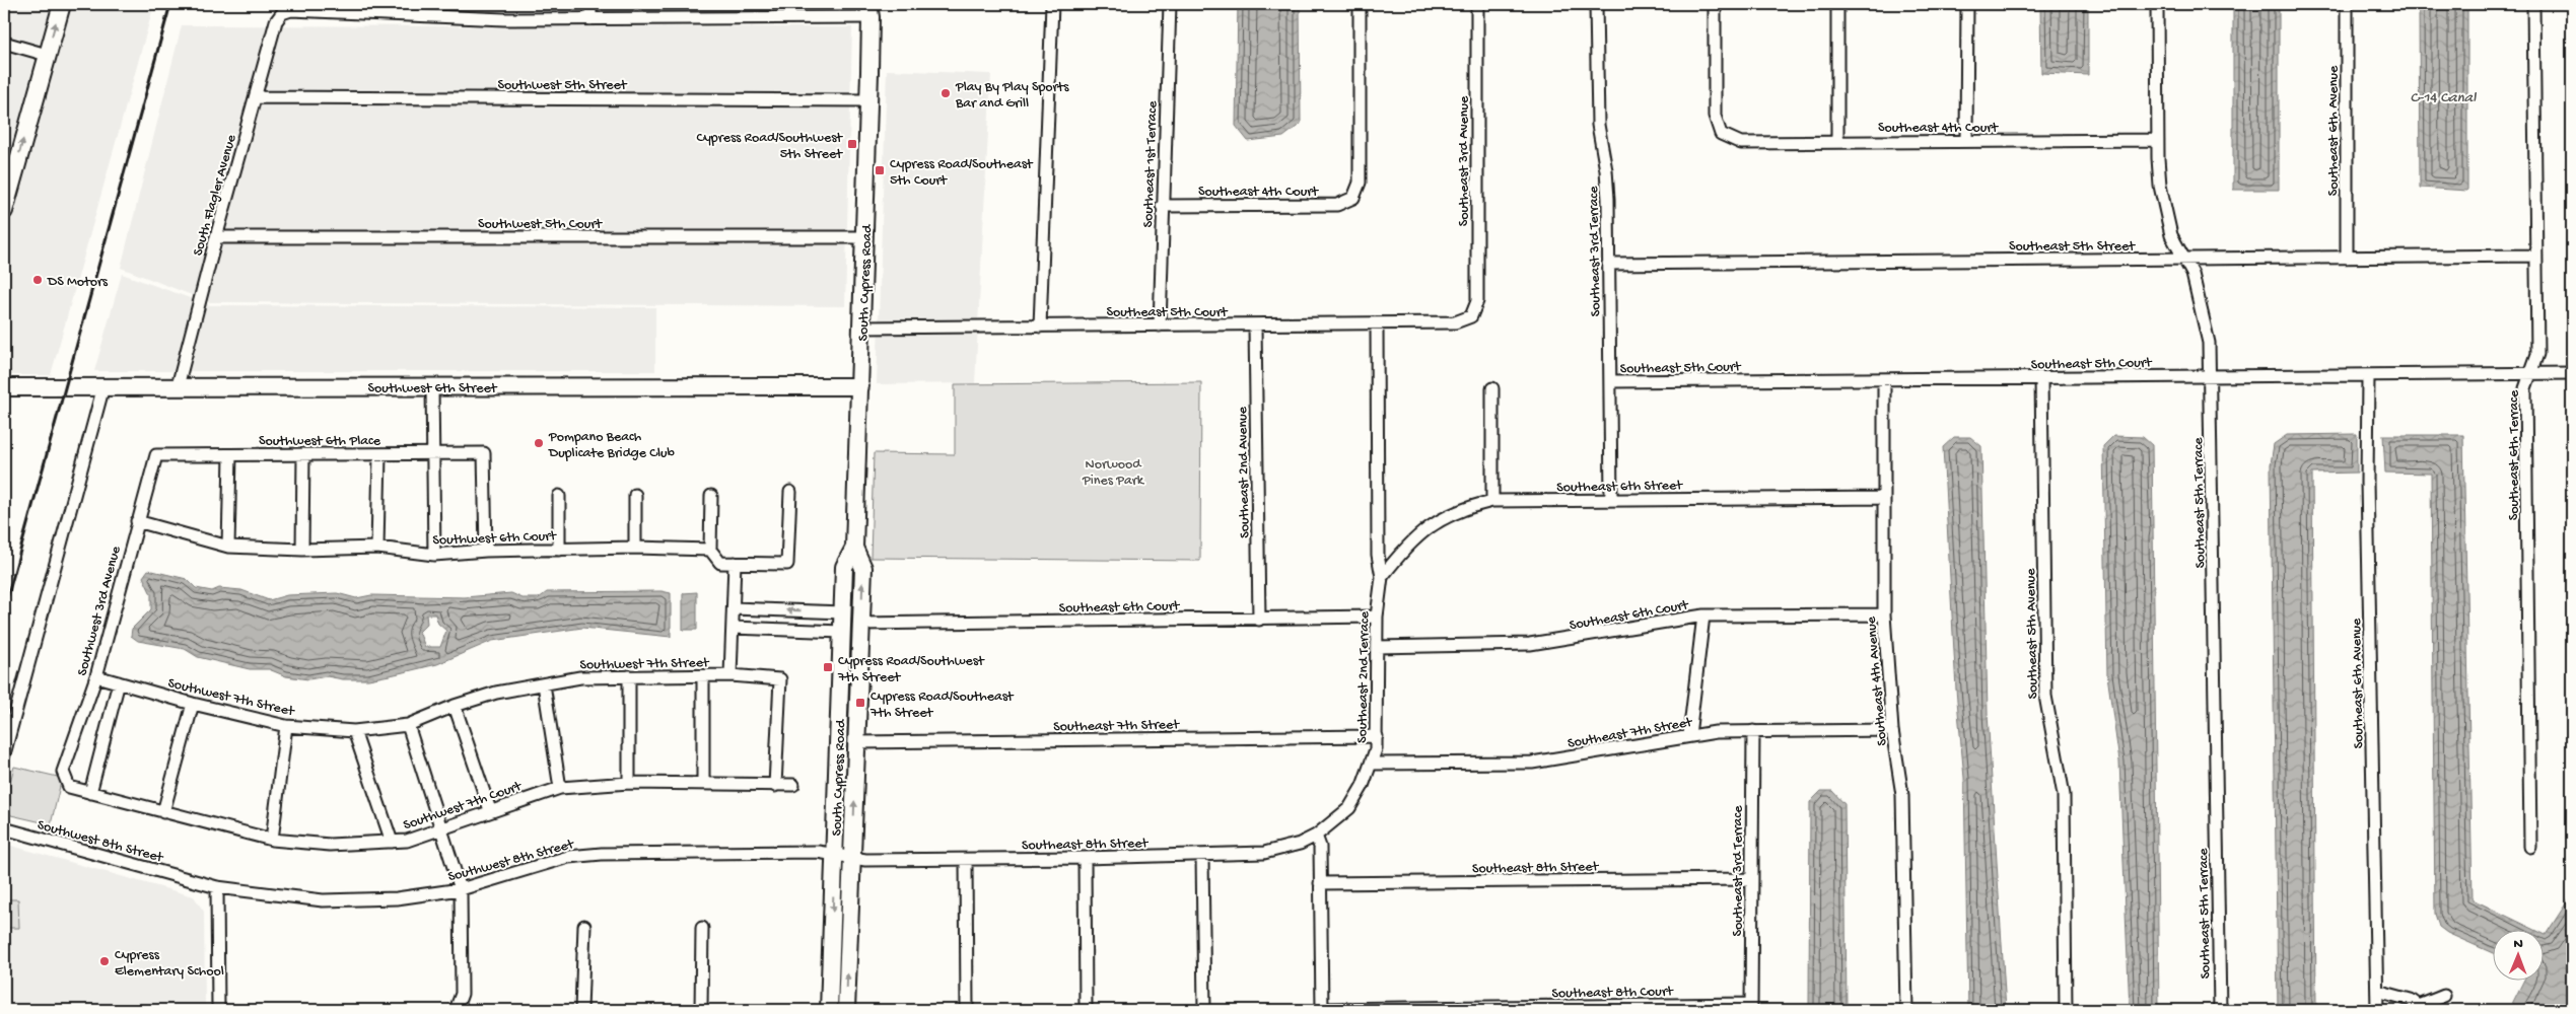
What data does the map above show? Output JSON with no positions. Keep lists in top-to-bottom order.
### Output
{
  "streets": {
    "street": [
      "Southwest 5th Street",
      "Southeast 4th Court",
      "Southeast 6th Avenue",
      "Southeast 3rd Avenue",
      "Southeast 1st Terrace",
      "South Flagler Avenue",
      "Southwest 5th Court",
      "Southeast 5th Street",
      "Southeast 3rd Terrace",
      "South Cypress Road",
      "Southeast 5th Court",
      "Southwest 6th Street",
      "Southwest 6th Place",
      "Southeast 6th Terrace",
      "Southeast 2nd Avenue",
      "Southeast 6th Street",
      "Southeast 5th Terrace",
      "Southwest 6th Court",
      "Southeast 6th Court",
      "Southwest 3rd Avenue",
      "Southeast 5th Avenue",
      "Southwest 7th Street",
      "Southeast 2nd Terrace",
      "Southeast 4th Avenue",
      "Southeast 7th Street",
      "Southwest 7th Court",
      "Southwest 8th Street",
      "Southeast 8th Street",
      "Southeast 8th Court"
    ]
  },
  "crossings": [
    ["Southwest 5th Street", "South Flagler Avenue"],
    ["Southwest 5th Street", "South Cypress Road"],
    ["Southeast 4th Court", "Southeast 1st Terrace"],
    ["Southeast 4th Court", "Southeast 5th Terrace"],
    ["Southeast 6th Avenue", "Southeast 5th Street"],
    ["Southeast 6th Avenue", "Southeast 5th Court"],
    ["Southeast 3rd Avenue", "Southeast 5th Court"],
    ["Southeast 1st Terrace", "Southeast 5th Court"],
    ["South Flagler Avenue", "Southwest 5th Court"],
    ["South Flagler Avenue", "Southwest 6th Street"],
    ["Southwest 5th Court", "South Cypress Road"],
    ["Southeast 5th Street", "Southeast 3rd Terrace"],
    ["Southeast 5th Street", "Southeast 6th Terrace"],
    ["Southeast 5th Street", "Southeast 5th Terrace"],
    ["Southeast 3rd Terrace", "Southeast 5th Court"],
    ["Southeast 3rd Terrace", "Southeast 6th Street"],
    ["Southeast 3rd Terrace", "Southeast 7th Street"],
    ["Southeast 3rd Terrace", "Southeast 8th Street"],
    ["Southeast 3rd Terrace", "Southeast 8th Court"],
    ["South Cypress Road", "Southeast 5th Court"],
    ["South Cypress Road", "Southwest 6th Street"],
    ["South Cypress Road", "Southeast 6th Court"],
    ["South Cypress Road", "Southeast 7th Street"],
    ["South Cypress Road", "Southwest 8th Street"],
    ["South Cypress Road", "Southeast 8th Street"],
    ["Southeast 5th Court", "Southeast 6th Terrace"],
    ["Southeast 5th Court", "Southeast 2nd Avenue"],
    ["Southeast 5th Court", "Southeast 5th Terrace"],
    ["Southeast 5th Court", "Southeast 5th Avenue"],
    ["Southeast 5th Court", "Southeast 2nd Terrace"],
    ["Southeast 5th Court", "Southeast 4th Avenue"],
    ["Southwest 6th Place", "Southwest 6th Court"],
    ["Southwest 6th Place", "Southwest 3rd Avenue"],
    ["Southeast 2nd Avenue", "Southeast 6th Court"],
    ["Southeast 6th Street", "Southeast 2nd Terrace"],
    ["Southeast 6th Street", "Southeast 4th Avenue"],
    ["Southwest 6th Court", "Southwest 3rd Avenue"],
    ["Southeast 6th Court", "Southeast 2nd Terrace"],
    ["Southeast 6th Court", "Southeast 4th Avenue"],
    ["Southwest 3rd Avenue", "Southwest 7th Street"],
    ["Southwest 3rd Avenue", "Southwest 7th Court"],
    ["Southwest 7th Street", "Southwest 7th Court"],
    ["Southeast 2nd Terrace", "Southeast 7th Street"],
    ["Southeast 2nd Terrace", "Southeast 8th Street"],
    ["Southeast 4th Avenue", "Southeast 7th Street"],
    ["Southwest 8th Street", "Southeast 8th Street"]
  ],
  "water": ["C-14 Canal"],
  "parks": ["Norwood Pines Park"],
  "places": {
    "other": [
      "Play By Play Sports Bar and Grill",
      "DS Motors",
      "Pompano Beach Duplicate Bridge Club",
      "Cypress Elementary School"
    ],
    "transit": [
      "Cypress Road/Southwest 5th Street",
      "Cypress Road/Southeast 5th Court",
      "Cypress Road/Southwest 7th Street",
      "Cypress Road/Southeast 7th Street"
    ]
  },
  "north": "top"
}
